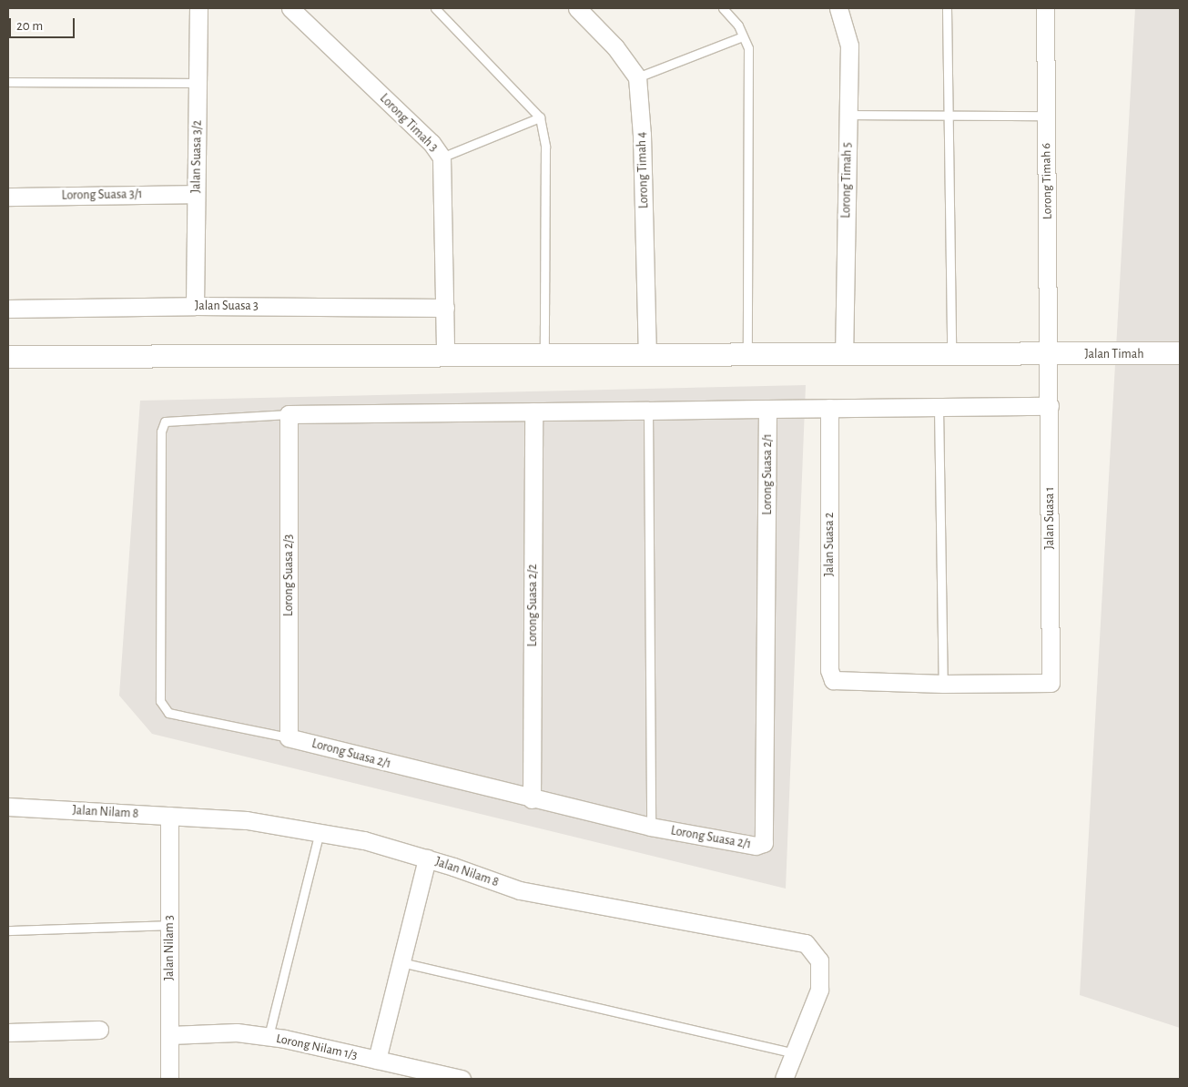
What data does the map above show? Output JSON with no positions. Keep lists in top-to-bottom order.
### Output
{
  "streets": {
    "street": [
      "Lorong Timah 3",
      "Jalan Suasa 3/2",
      "Lorong Timah 4",
      "Lorong Timah 5",
      "Lorong Timah 6",
      "Lorong Suasa 3/1",
      "Jalan Suasa 3",
      "Jalan Timah",
      "Lorong Suasa 2/1",
      "Jalan Suasa 1",
      "Jalan Suasa 2",
      "Lorong Suasa 2/3",
      "Lorong Suasa 2/2",
      "Jalan Nilam 8",
      "Jalan Nilam 3",
      "Lorong Nilam 1/3"
    ]
  },
  "crossings": [
    ["Lorong Timah 3", "Jalan Suasa 3"],
    ["Lorong Timah 3", "Jalan Timah"],
    ["Jalan Suasa 3/2", "Lorong Suasa 3/1"],
    ["Jalan Suasa 3/2", "Jalan Suasa 3"],
    ["Lorong Timah 4", "Jalan Timah"],
    ["Lorong Timah 5", "Jalan Timah"],
    ["Lorong Timah 6", "Jalan Timah"],
    ["Lorong Timah 6", "Jalan Suasa 1"],
    ["Jalan Timah", "Jalan Suasa 1"],
    ["Lorong Suasa 2/1", "Lorong Suasa 2/3"],
    ["Lorong Suasa 2/1", "Lorong Suasa 2/2"],
    ["Jalan Suasa 1", "Jalan Suasa 2"],
    ["Jalan Nilam 8", "Jalan Nilam 3"],
    ["Jalan Nilam 3", "Lorong Nilam 1/3"]
  ],
  "scale_bar": "20 m"
}
